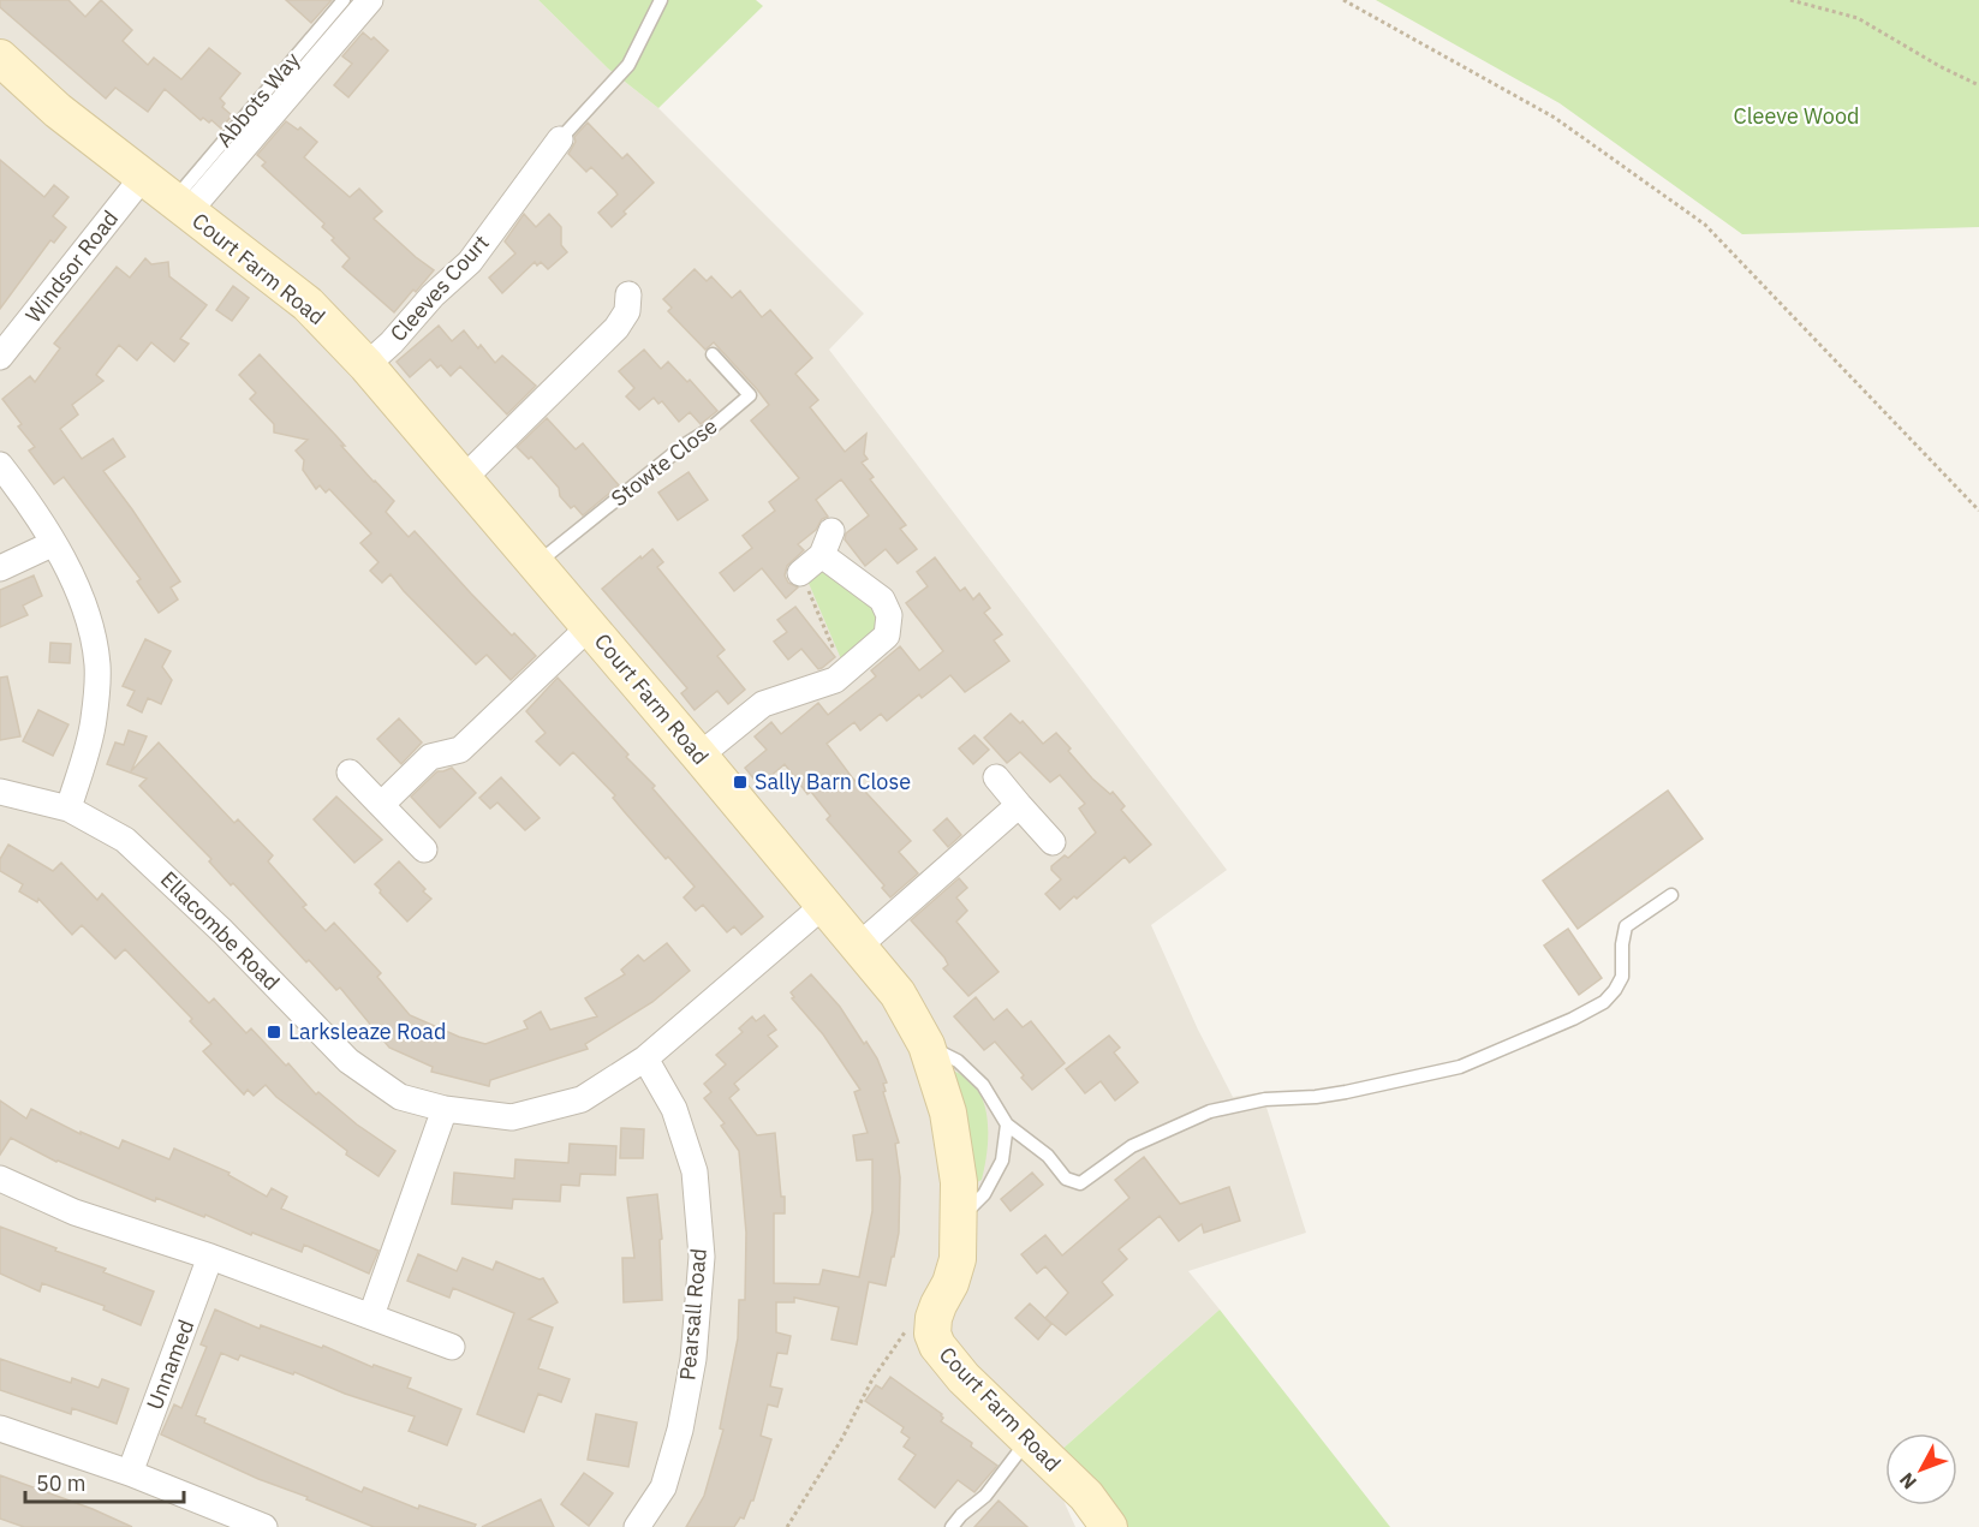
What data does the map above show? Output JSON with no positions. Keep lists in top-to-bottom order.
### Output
{
  "streets": {
    "street": [
      "Windsor Road",
      "Court Farm Road",
      "Cleeves Court",
      "Ellacombe Road",
      "Pearsall Road",
      "Unnamed"
    ],
    "lane": ["Abbots Way", "Stowte Close"]
  },
  "crossings": [
    ["Abbots Way", "Court Farm Road"],
    ["Windsor Road", "Court Farm Road"],
    ["Court Farm Road", "Cleeves Court"],
    ["Court Farm Road", "Stowte Close"],
    ["Court Farm Road", "Ellacombe Road"],
    ["Ellacombe Road", "Pearsall Road"]
  ],
  "parks": ["Cleeve Wood"],
  "places": {
    "transit": ["Sally Barn Close", "Larksleaze Road"]
  },
  "scale_bar": "50 m",
  "north": "bottom left"
}
